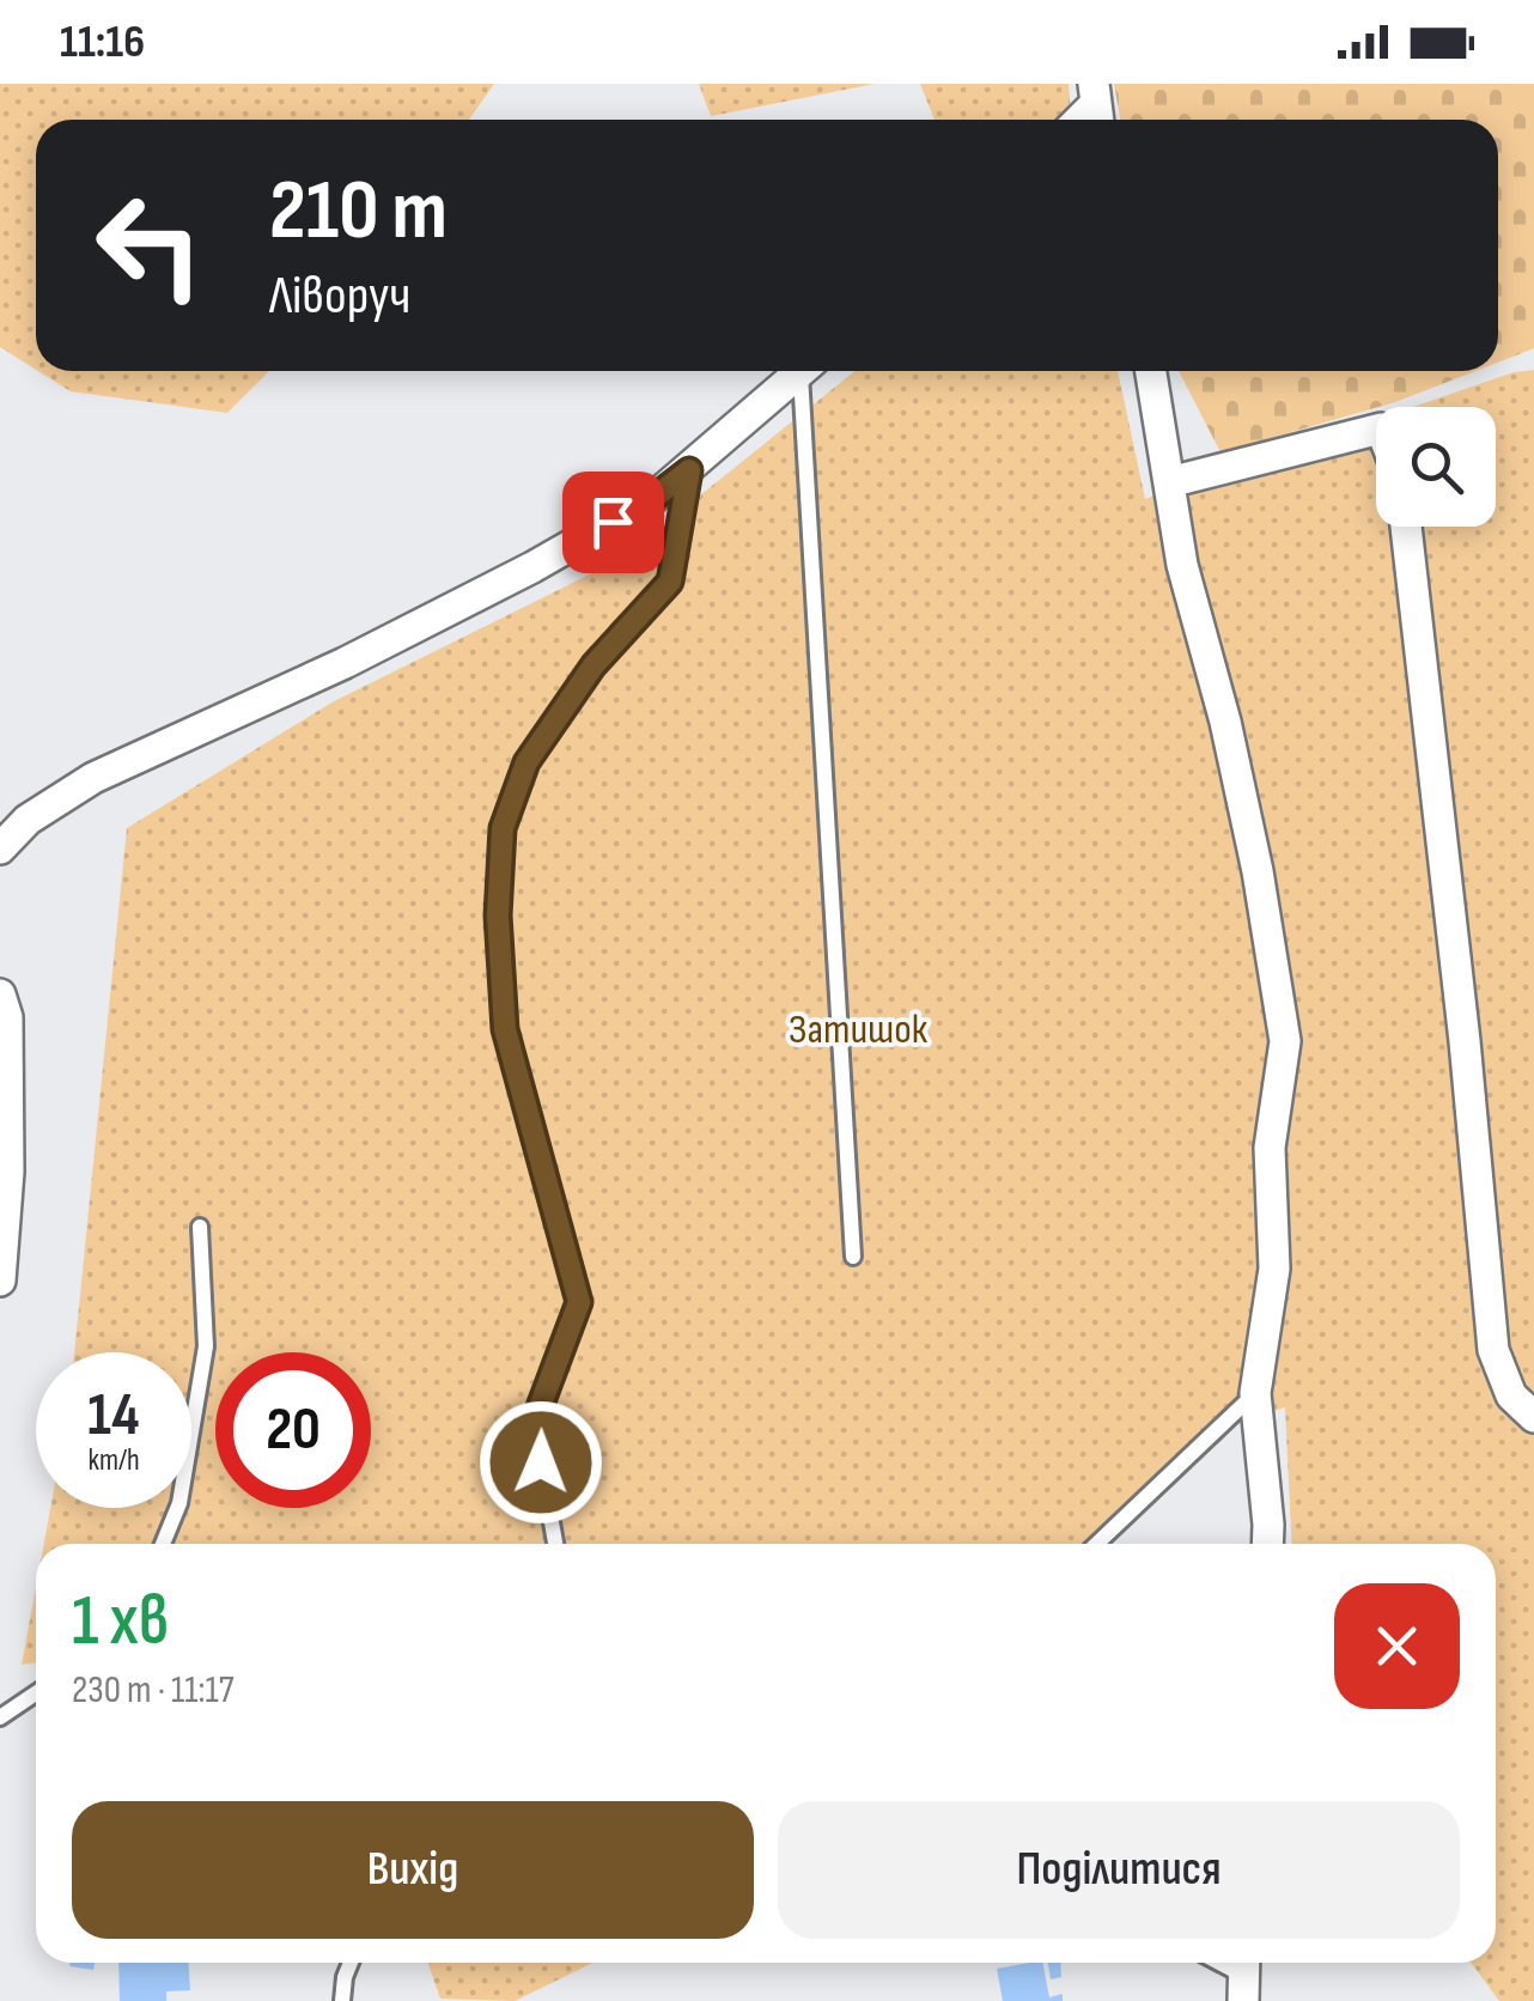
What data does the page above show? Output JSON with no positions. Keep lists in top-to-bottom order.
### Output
{
  "parks": ["Затишок"],
  "page": {
    "status": "11:16",
    "turn": ["210 m", "Ліворуч"],
    "speed": "14 km/h",
    "limit": "20",
    "heading": ["1 хв", "230 m · 11:17"],
    "buttons": ["Вихід", "Поділитися"]
  }
}
